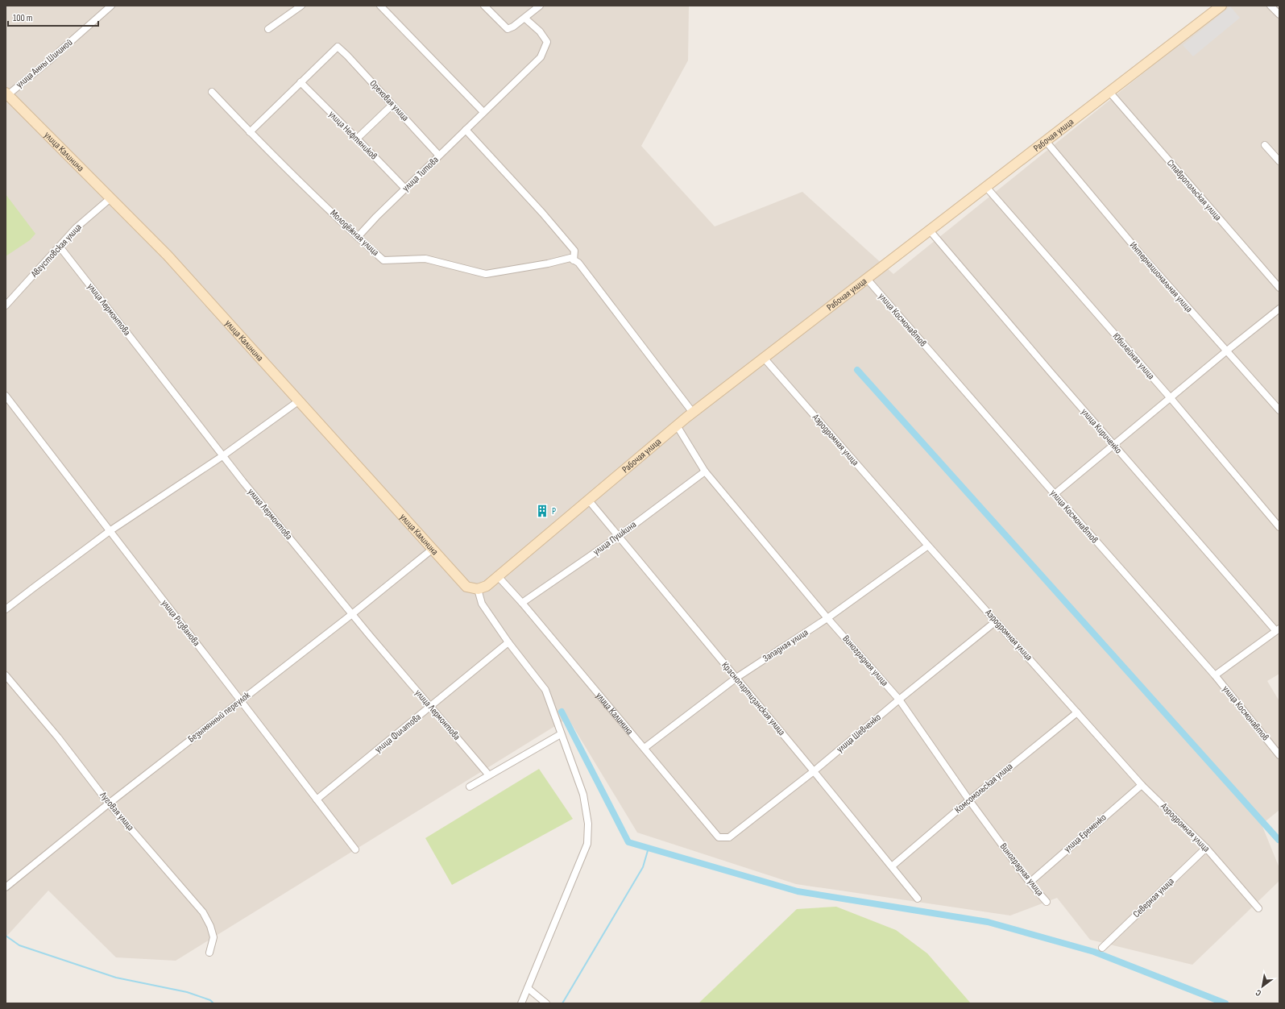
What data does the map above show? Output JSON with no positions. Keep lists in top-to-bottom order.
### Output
{
  "streets": {
    "street": [
      "улица Анны Шилиной",
      "Ореховая улица",
      "Рабочая улица",
      "улица Нефтяников",
      "улица Калинина",
      "улица Титова",
      "Ставропольская улица",
      "Молодёжная улица",
      "Августовская улица",
      "Интернациональная улица",
      "улица Лермонтова",
      "улица Космонавтов",
      "Юбилейная улица",
      "улица Кириченко",
      "Аэродромная улица",
      "улица Пушкина",
      "улица Ризванова",
      "Западная улица",
      "Виноградная улица",
      "Краснопартизанская улица",
      "Безымянный переулок",
      "улица Филатова",
      "улица Шевченко",
      "Комсомольская улица",
      "Луговая улица",
      "улица Еременко",
      "Северная улица"
    ]
  },
  "crossings": [
    ["улица Анны Шилиной", "улица Калинина"],
    ["Ореховая улица", "улица Нефтяников"],
    ["Ореховая улица", "улица Титова"],
    ["Рабочая улица", "улица Калинина"],
    ["Рабочая улица", "Ставропольская улица"],
    ["Рабочая улица", "Интернациональная улица"],
    ["Рабочая улица", "улица Космонавтов"],
    ["Рабочая улица", "Юбилейная улица"],
    ["Рабочая улица", "улица Кириченко"],
    ["Рабочая улица", "Аэродромная улица"],
    ["Рабочая улица", "Виноградная улица"],
    ["Рабочая улица", "Краснопартизанская улица"],
    ["улица Нефтяников", "улица Титова"],
    ["улица Калинина", "Августовская улица"],
    ["улица Калинина", "улица Пушкина"],
    ["улица Калинина", "Западная улица"],
    ["улица Калинина", "Безымянный переулок"],
    ["улица Калинина", "улица Шевченко"],
    ["улица Титова", "Молодёжная улица"],
    ["Августовская улица", "улица Лермонтова"],
    ["улица Лермонтова", "Безымянный переулок"],
    ["улица Лермонтова", "улица Филатова"],
    ["Аэродромная улица", "Западная улица"],
    ["Аэродромная улица", "улица Шевченко"],
    ["Аэродромная улица", "Комсомольская улица"],
    ["Аэродромная улица", "улица Еременко"],
    ["Аэродромная улица", "Северная улица"],
    ["улица Пушкина", "Виноградная улица"],
    ["улица Пушкина", "Краснопартизанская улица"],
    ["улица Ризванова", "Безымянный переулок"],
    ["улица Ризванова", "улица Филатова"],
    ["Западная улица", "Виноградная улица"],
    ["Западная улица", "Краснопартизанская улица"],
    ["Виноградная улица", "улица Шевченко"],
    ["Виноградная улица", "Комсомольская улица"],
    ["Виноградная улица", "улица Еременко"],
    ["Краснопартизанская улица", "улица Шевченко"],
    ["Краснопартизанская улица", "Комсомольская улица"],
    ["Безымянный переулок", "Луговая улица"]
  ],
  "places": {
    "building": ["Р"]
  },
  "scale_bar": "100 m",
  "north": "bottom left"
}
